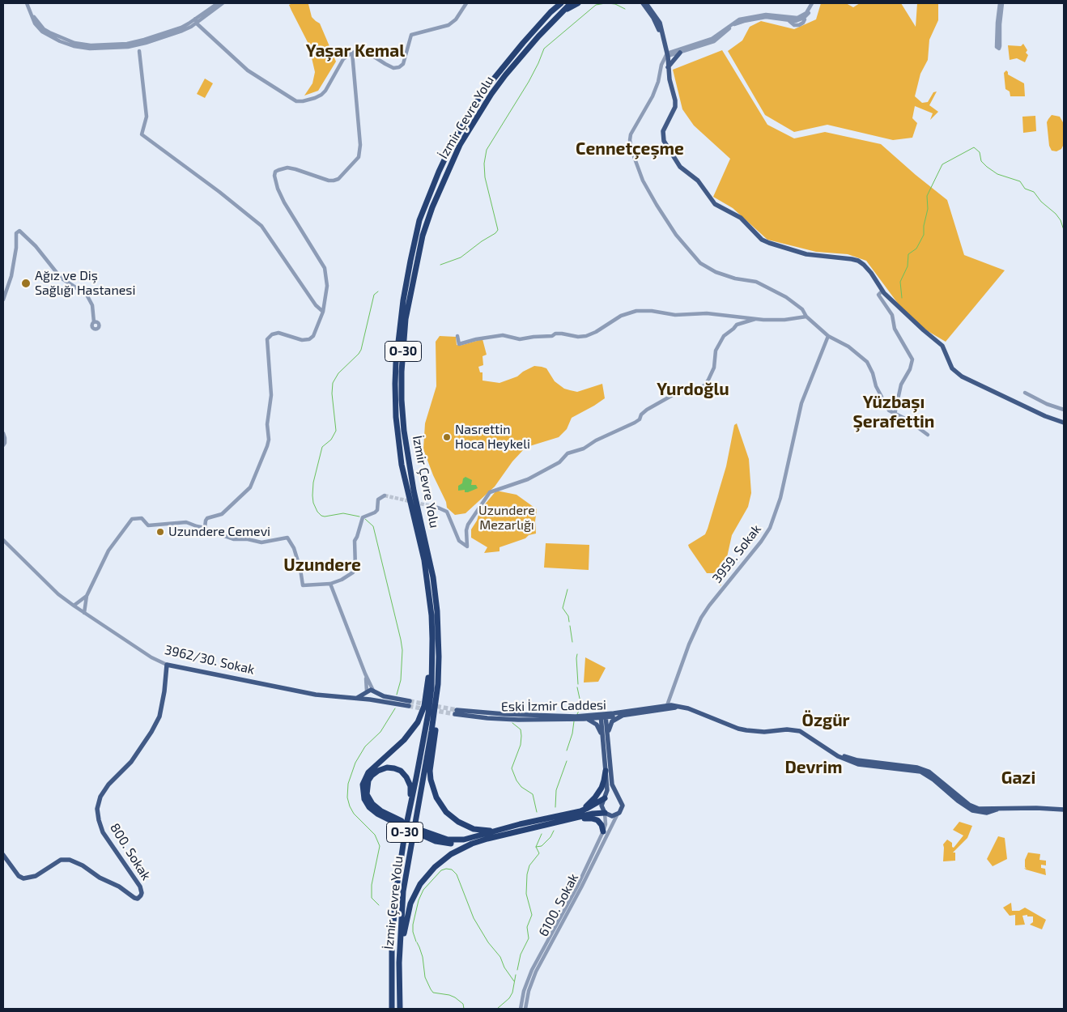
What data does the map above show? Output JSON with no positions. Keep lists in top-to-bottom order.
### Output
{
  "streets": {
    "highway": ["İzmir Çevre Yolu", "O-30"],
    "main road": [
      "3962/30. Sokak",
      "Eski İzmir Caddesi",
      "800. Sokak",
      "6100. Sokak"
    ],
    "street": ["3959. Sokak"]
  },
  "crossings": [
    ["3959. Sokak", "Eski İzmir Caddesi"],
    ["3962/30. Sokak", "800. Sokak"],
    ["Eski İzmir Caddesi", "6100. Sokak"]
  ],
  "districts": [
    "Yaşar Kemal",
    "Cennetçeşme",
    "Yurdoğlu",
    "Yüzbaşı Şerafettin",
    "Uzundere",
    "Özgür",
    "Devrim",
    "Gazi"
  ],
  "parks": ["Uzundere Mezarlığı"],
  "places": ["Ağız ve Diş Sağlığı Hastanesi", "Nasrettin Hoca Heykeli", "Uzundere Cemevi"]
}
